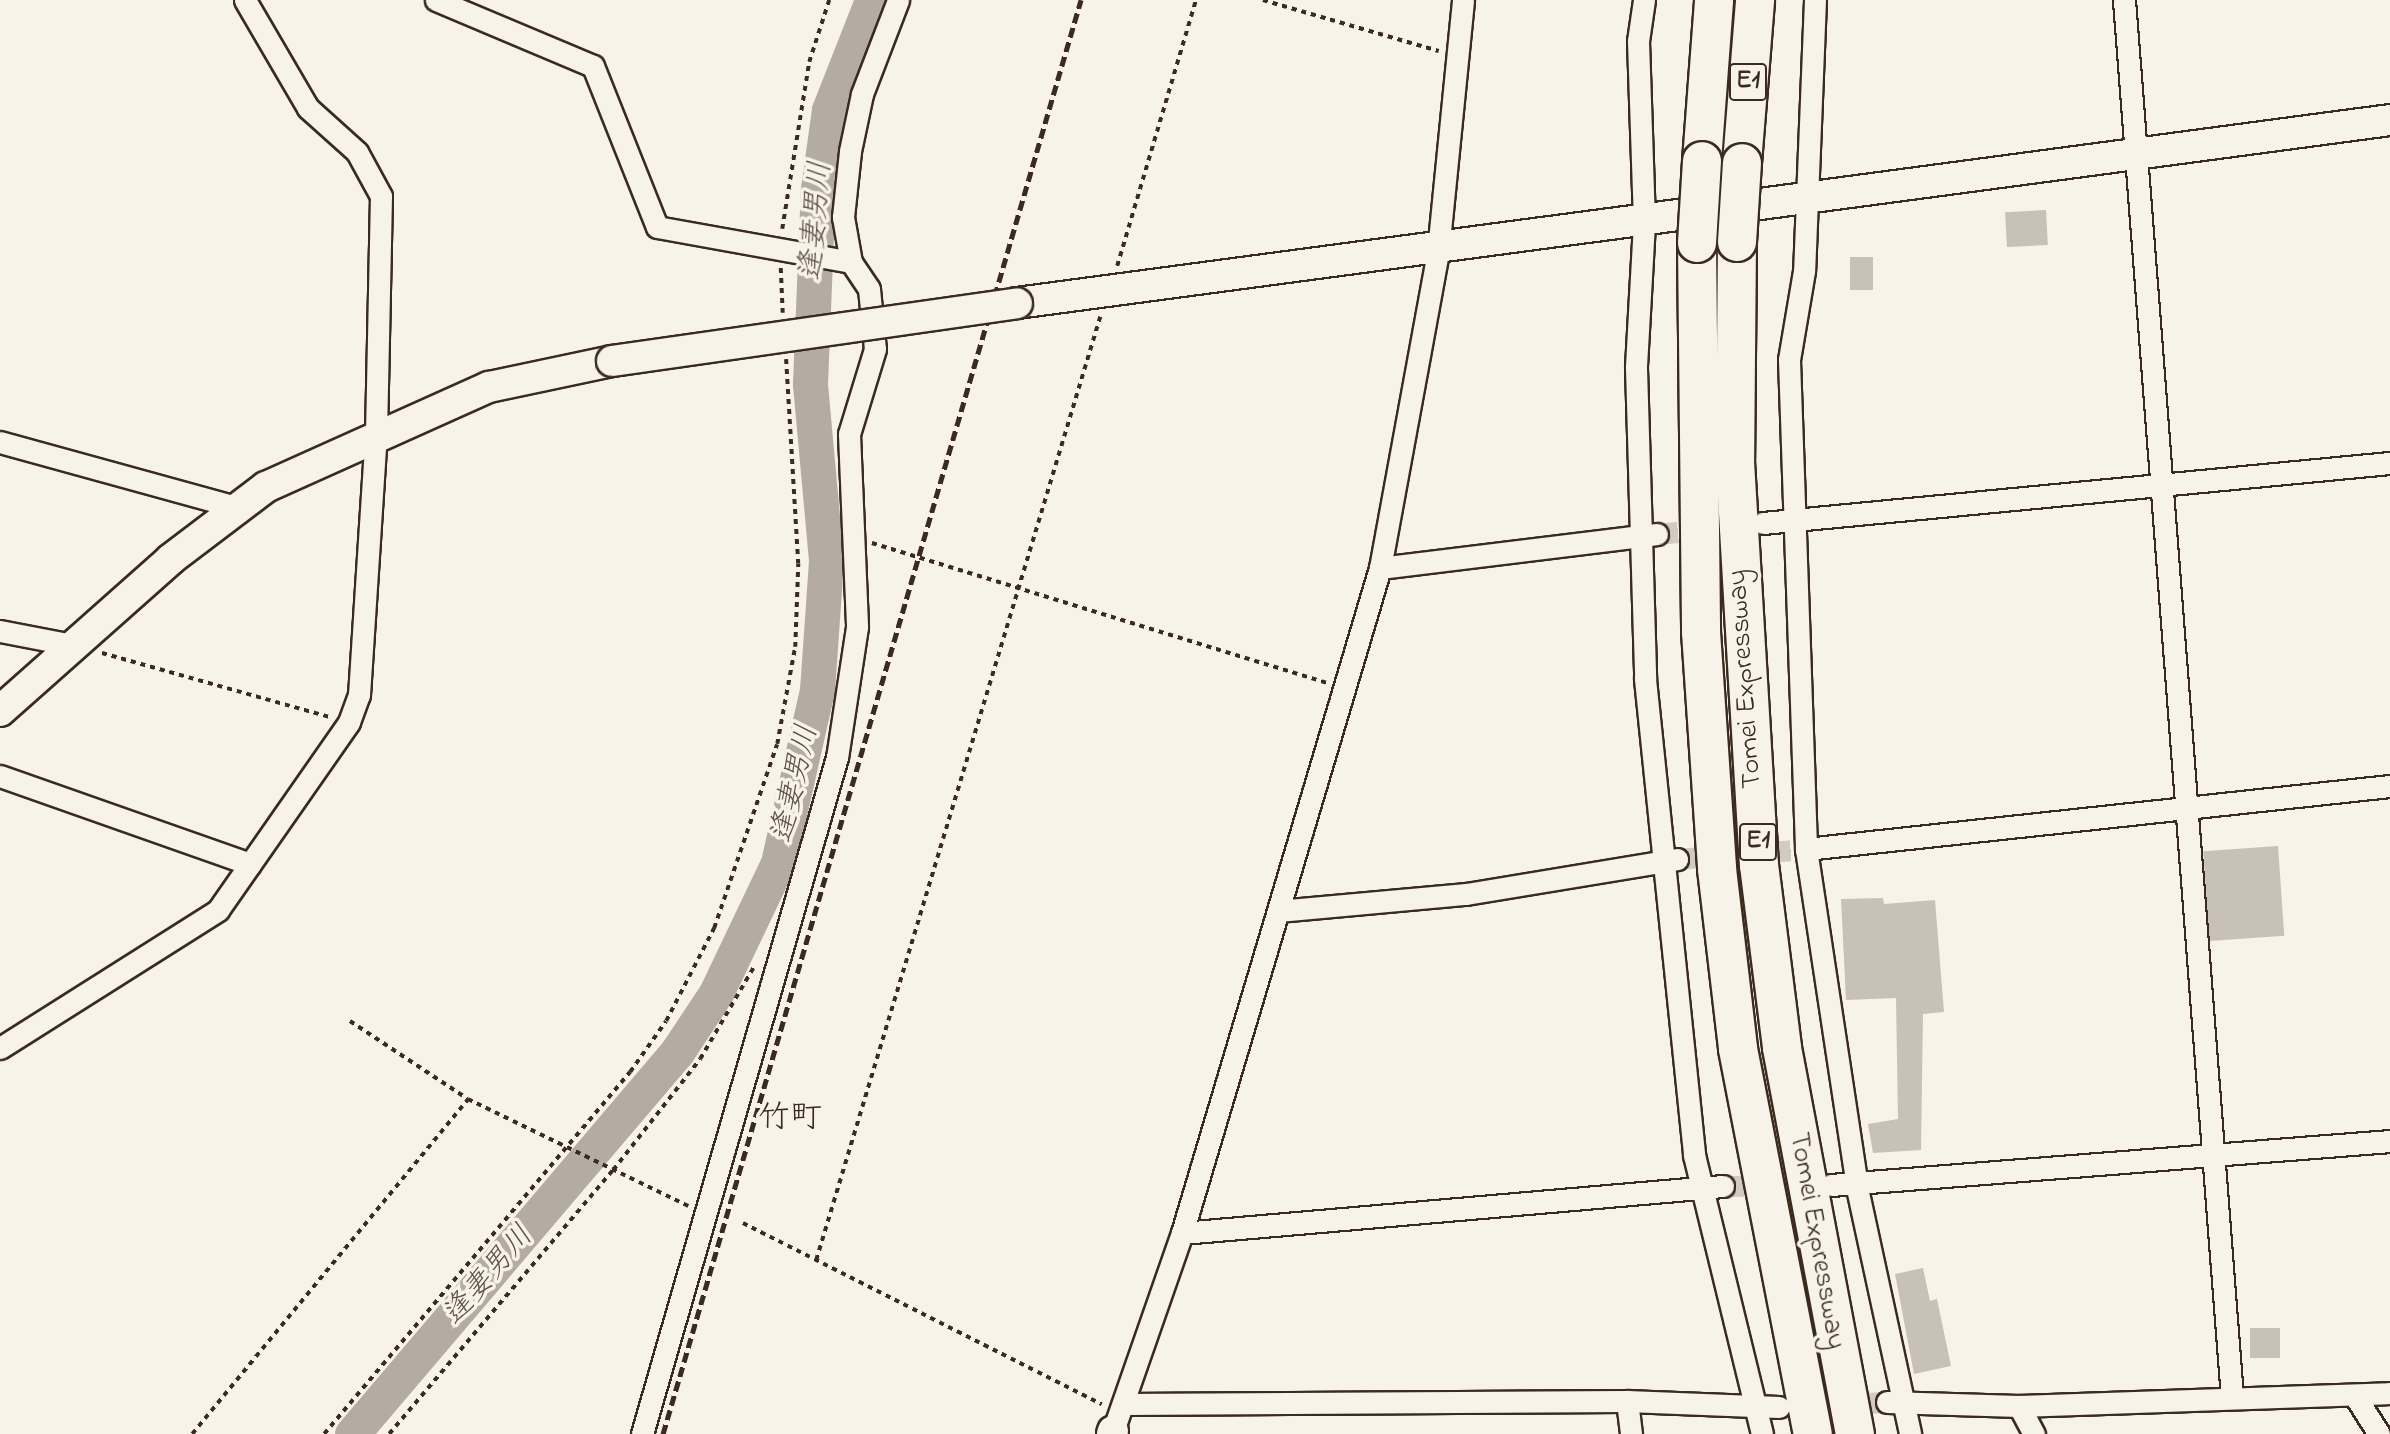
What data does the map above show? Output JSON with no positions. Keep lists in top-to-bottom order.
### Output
{
  "streets": {
    "highway": ["E1", "Tomei Expressway"]
  },
  "districts": ["竹町"],
  "water": ["逢妻男川"]
}
